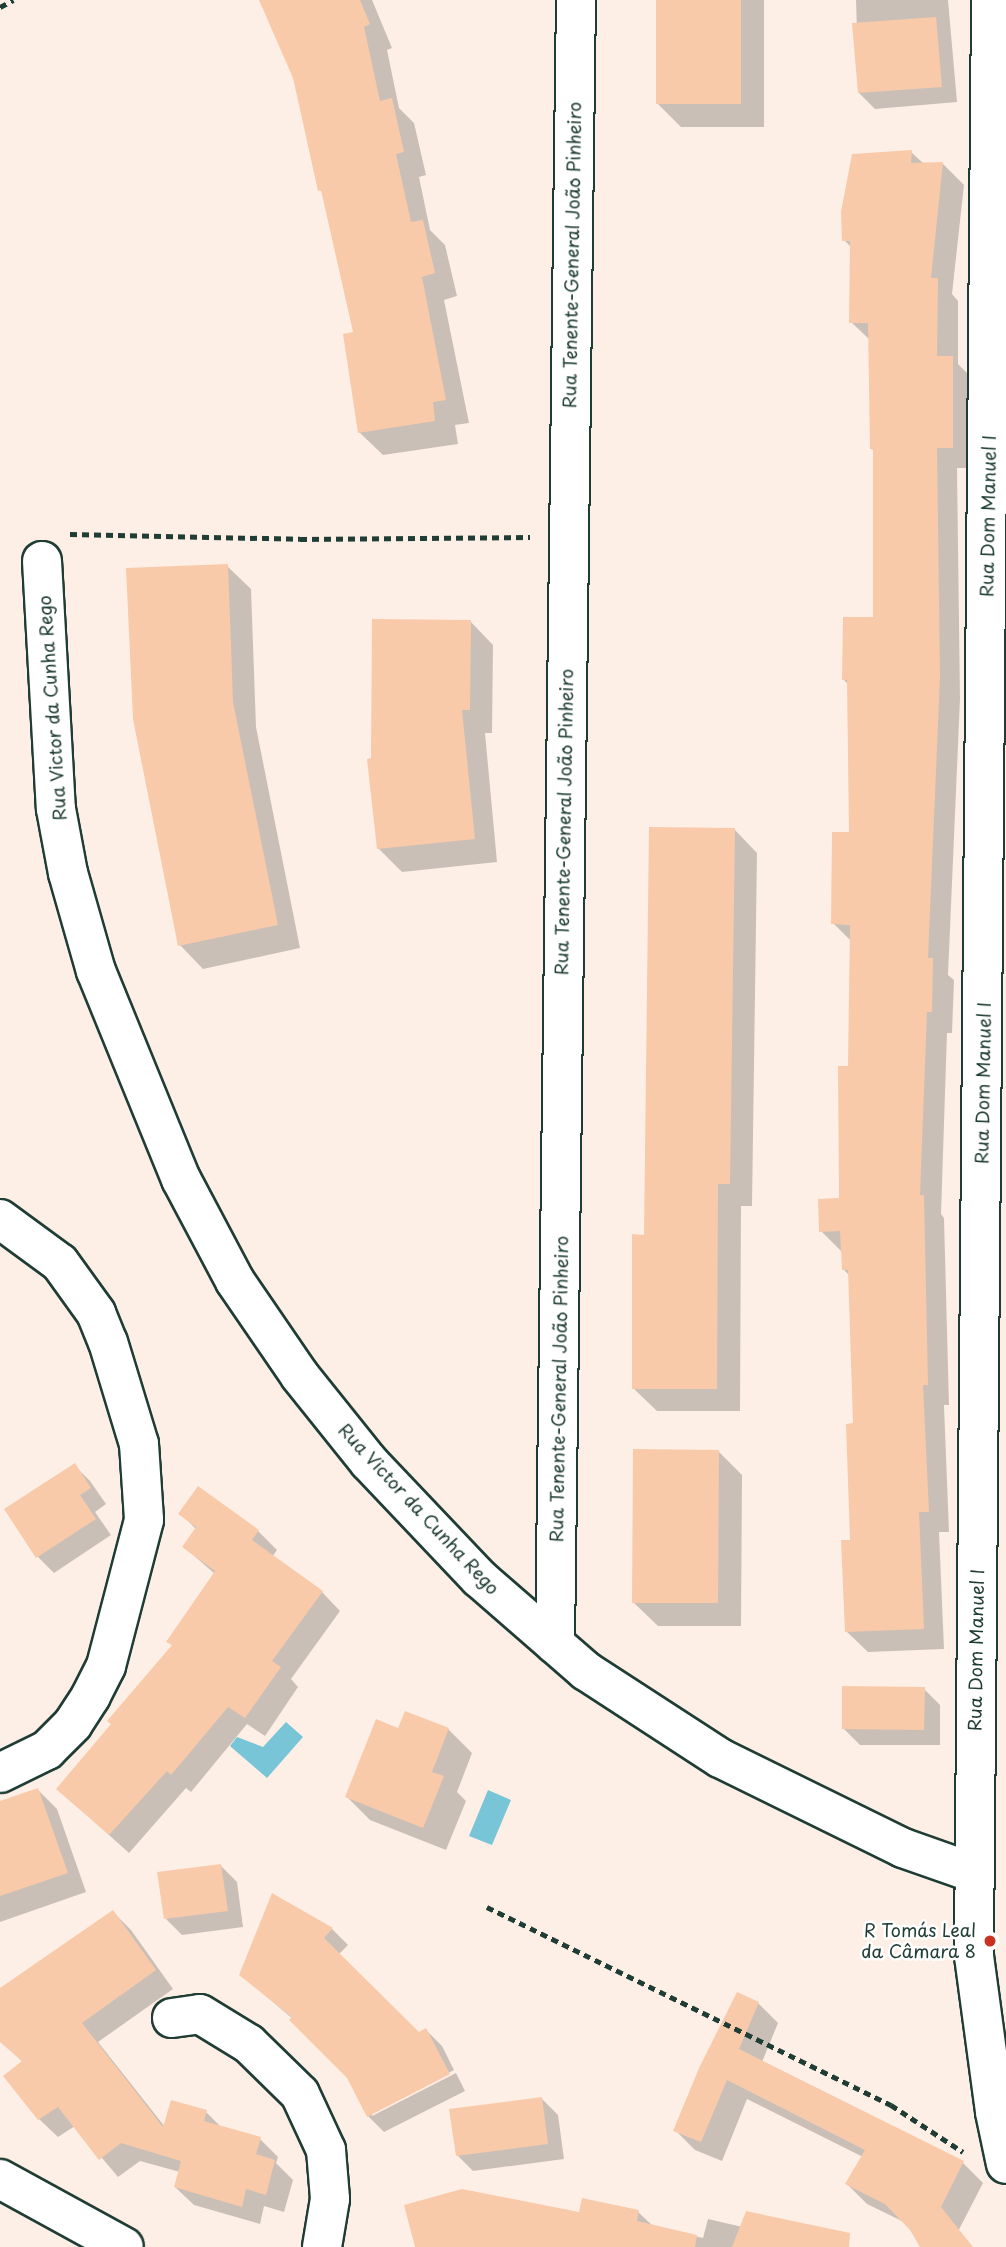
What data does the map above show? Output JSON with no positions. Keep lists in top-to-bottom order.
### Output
{
  "streets": {
    "street": ["Rua Tenente-General João Pinheiro", "Rua Dom Manuel I", "Rua Victor da Cunha Rego"]
  },
  "crossings": [
    ["Rua Tenente-General João Pinheiro", "Rua Victor da Cunha Rego"],
    ["Rua Dom Manuel I", "Rua Victor da Cunha Rego"]
  ],
  "places": ["R Tomás Leal da Câmara 8"]
}
